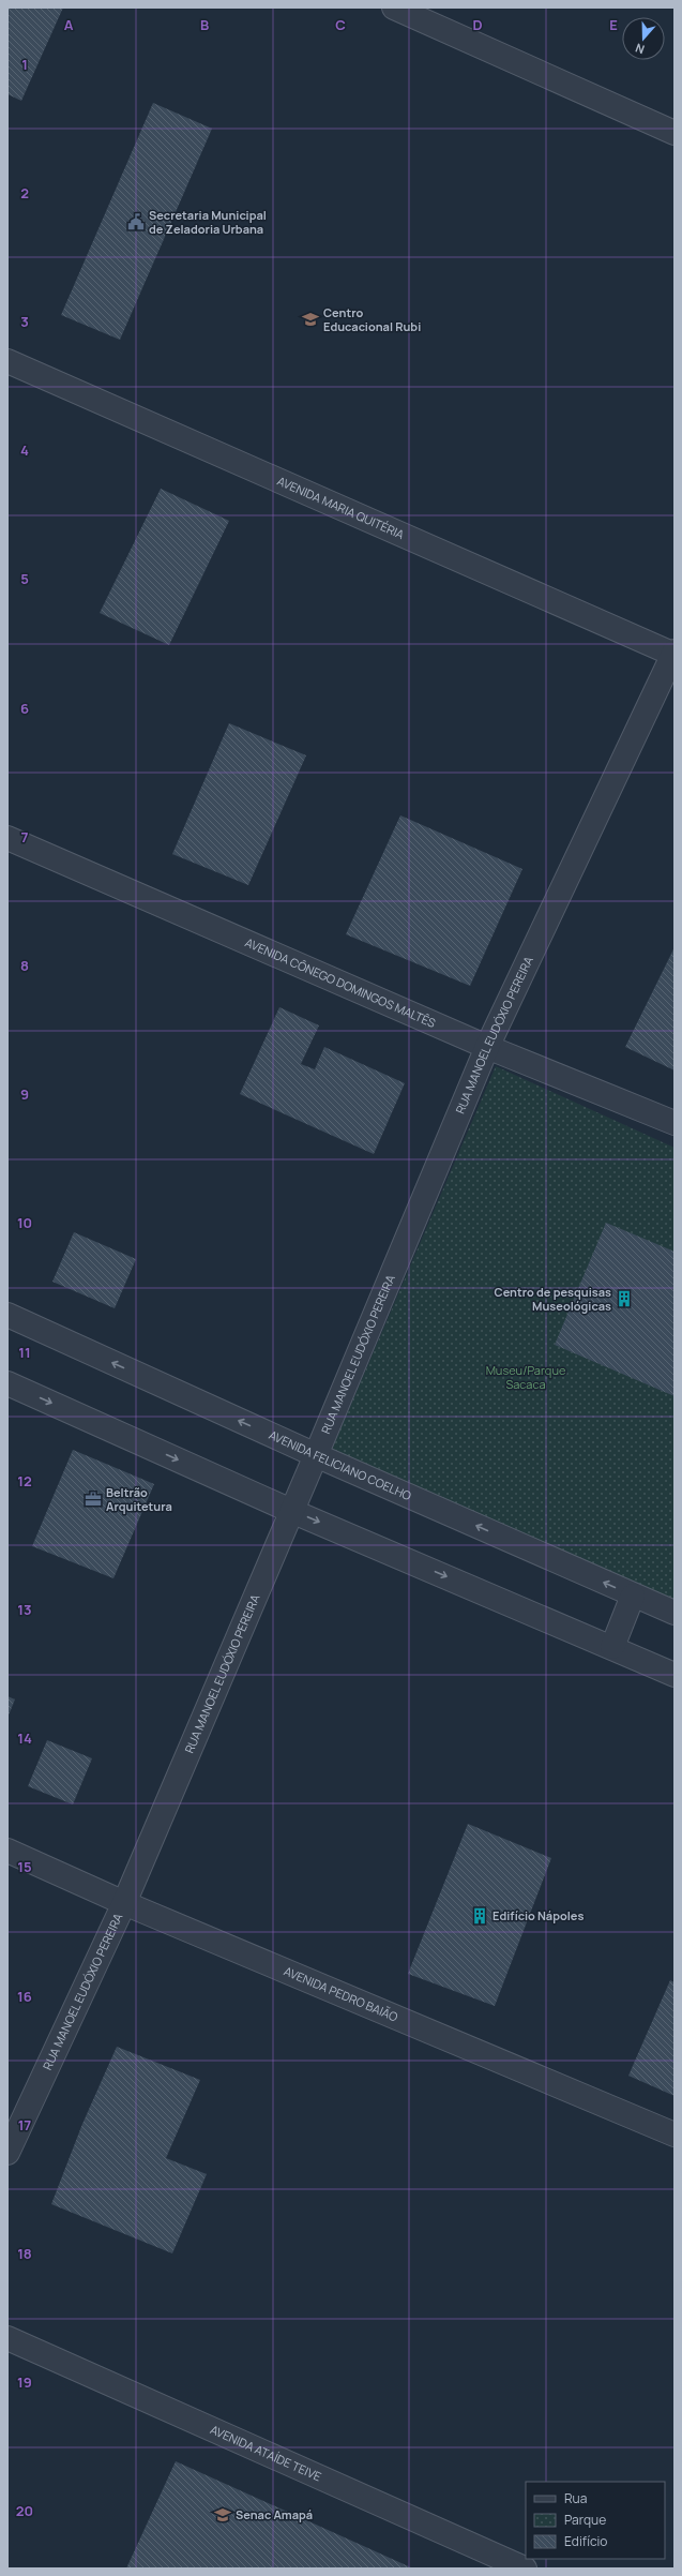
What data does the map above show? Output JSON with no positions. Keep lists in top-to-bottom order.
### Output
{
  "streets": {
    "street": [
      "AVENIDA MARIA QUITÉRIA",
      "AVENIDA CÔNEGO DOMINGOS MALTÊS",
      "RUA MANOEL EUDÓXIO PEREIRA",
      "AVENIDA FELICIANO COELHO",
      "AVENIDA PEDRO BAIÃO",
      "AVENIDA ATAÍDE TEIVE"
    ]
  },
  "crossings": [
    ["AVENIDA MARIA QUITÉRIA", "RUA MANOEL EUDÓXIO PEREIRA"],
    ["AVENIDA CÔNEGO DOMINGOS MALTÊS", "RUA MANOEL EUDÓXIO PEREIRA"],
    ["RUA MANOEL EUDÓXIO PEREIRA", "AVENIDA FELICIANO COELHO"],
    ["RUA MANOEL EUDÓXIO PEREIRA", "AVENIDA PEDRO BAIÃO"]
  ],
  "parks": ["Museu/Parque Sacaca"],
  "places": {
    "public building": ["Secretaria Municipal de Zeladoria Urbana"],
    "school or university": ["Centro Educacional Rubi", "Senac Amapá"],
    "building": ["Centro de pesquisas Museológicas", "Edifício Nápoles"],
    "office": ["Beltrão Arquitetura"]
  },
  "legend": ["Rua", "Parque", "Edifício"],
  "north": "bottom",
  "grid": {
    "columns": [
      "A",
      "B",
      "C",
      "D",
      "E"
    ],
    "rows": [
      "1",
      "2",
      "3",
      "4",
      "5",
      "6",
      "7",
      "8",
      "9",
      "10",
      "11",
      "12",
      "13",
      "14",
      "15",
      "16",
      "17",
      "18",
      "19",
      "20"
    ]
  }
}
